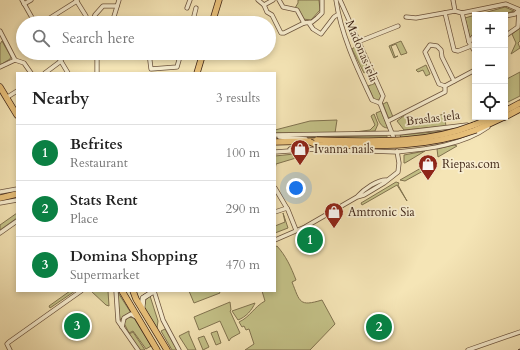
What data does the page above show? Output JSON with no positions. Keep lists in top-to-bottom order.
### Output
{
  "streets": {
    "main road": ["Braslas iela"],
    "street": ["Madonas iela"]
  },
  "crossings": [
    ["Madonas iela", "Braslas iela"]
  ],
  "places": {
    "shop": ["Ivanna nails", "Riepas.com", "Amtronic Sia"]
  },
  "page": {
    "map_buttons": ["+", "−"],
    "search": "Search here",
    "heading": ["Nearby", "3 results"],
    "list": [
      {
        "mark": "1",
        "name": "Befrites",
        "note": "Restaurant",
        "value": "100 m"
      },
      {
        "mark": "2",
        "name": "Stats Rent",
        "note": "Place",
        "value": "290 m"
      },
      {
        "mark": "3",
        "name": "Domina Shopping",
        "note": "Supermarket",
        "value": "470 m"
      }
    ],
    "pins": ["1", "3", "2"]
  }
}
